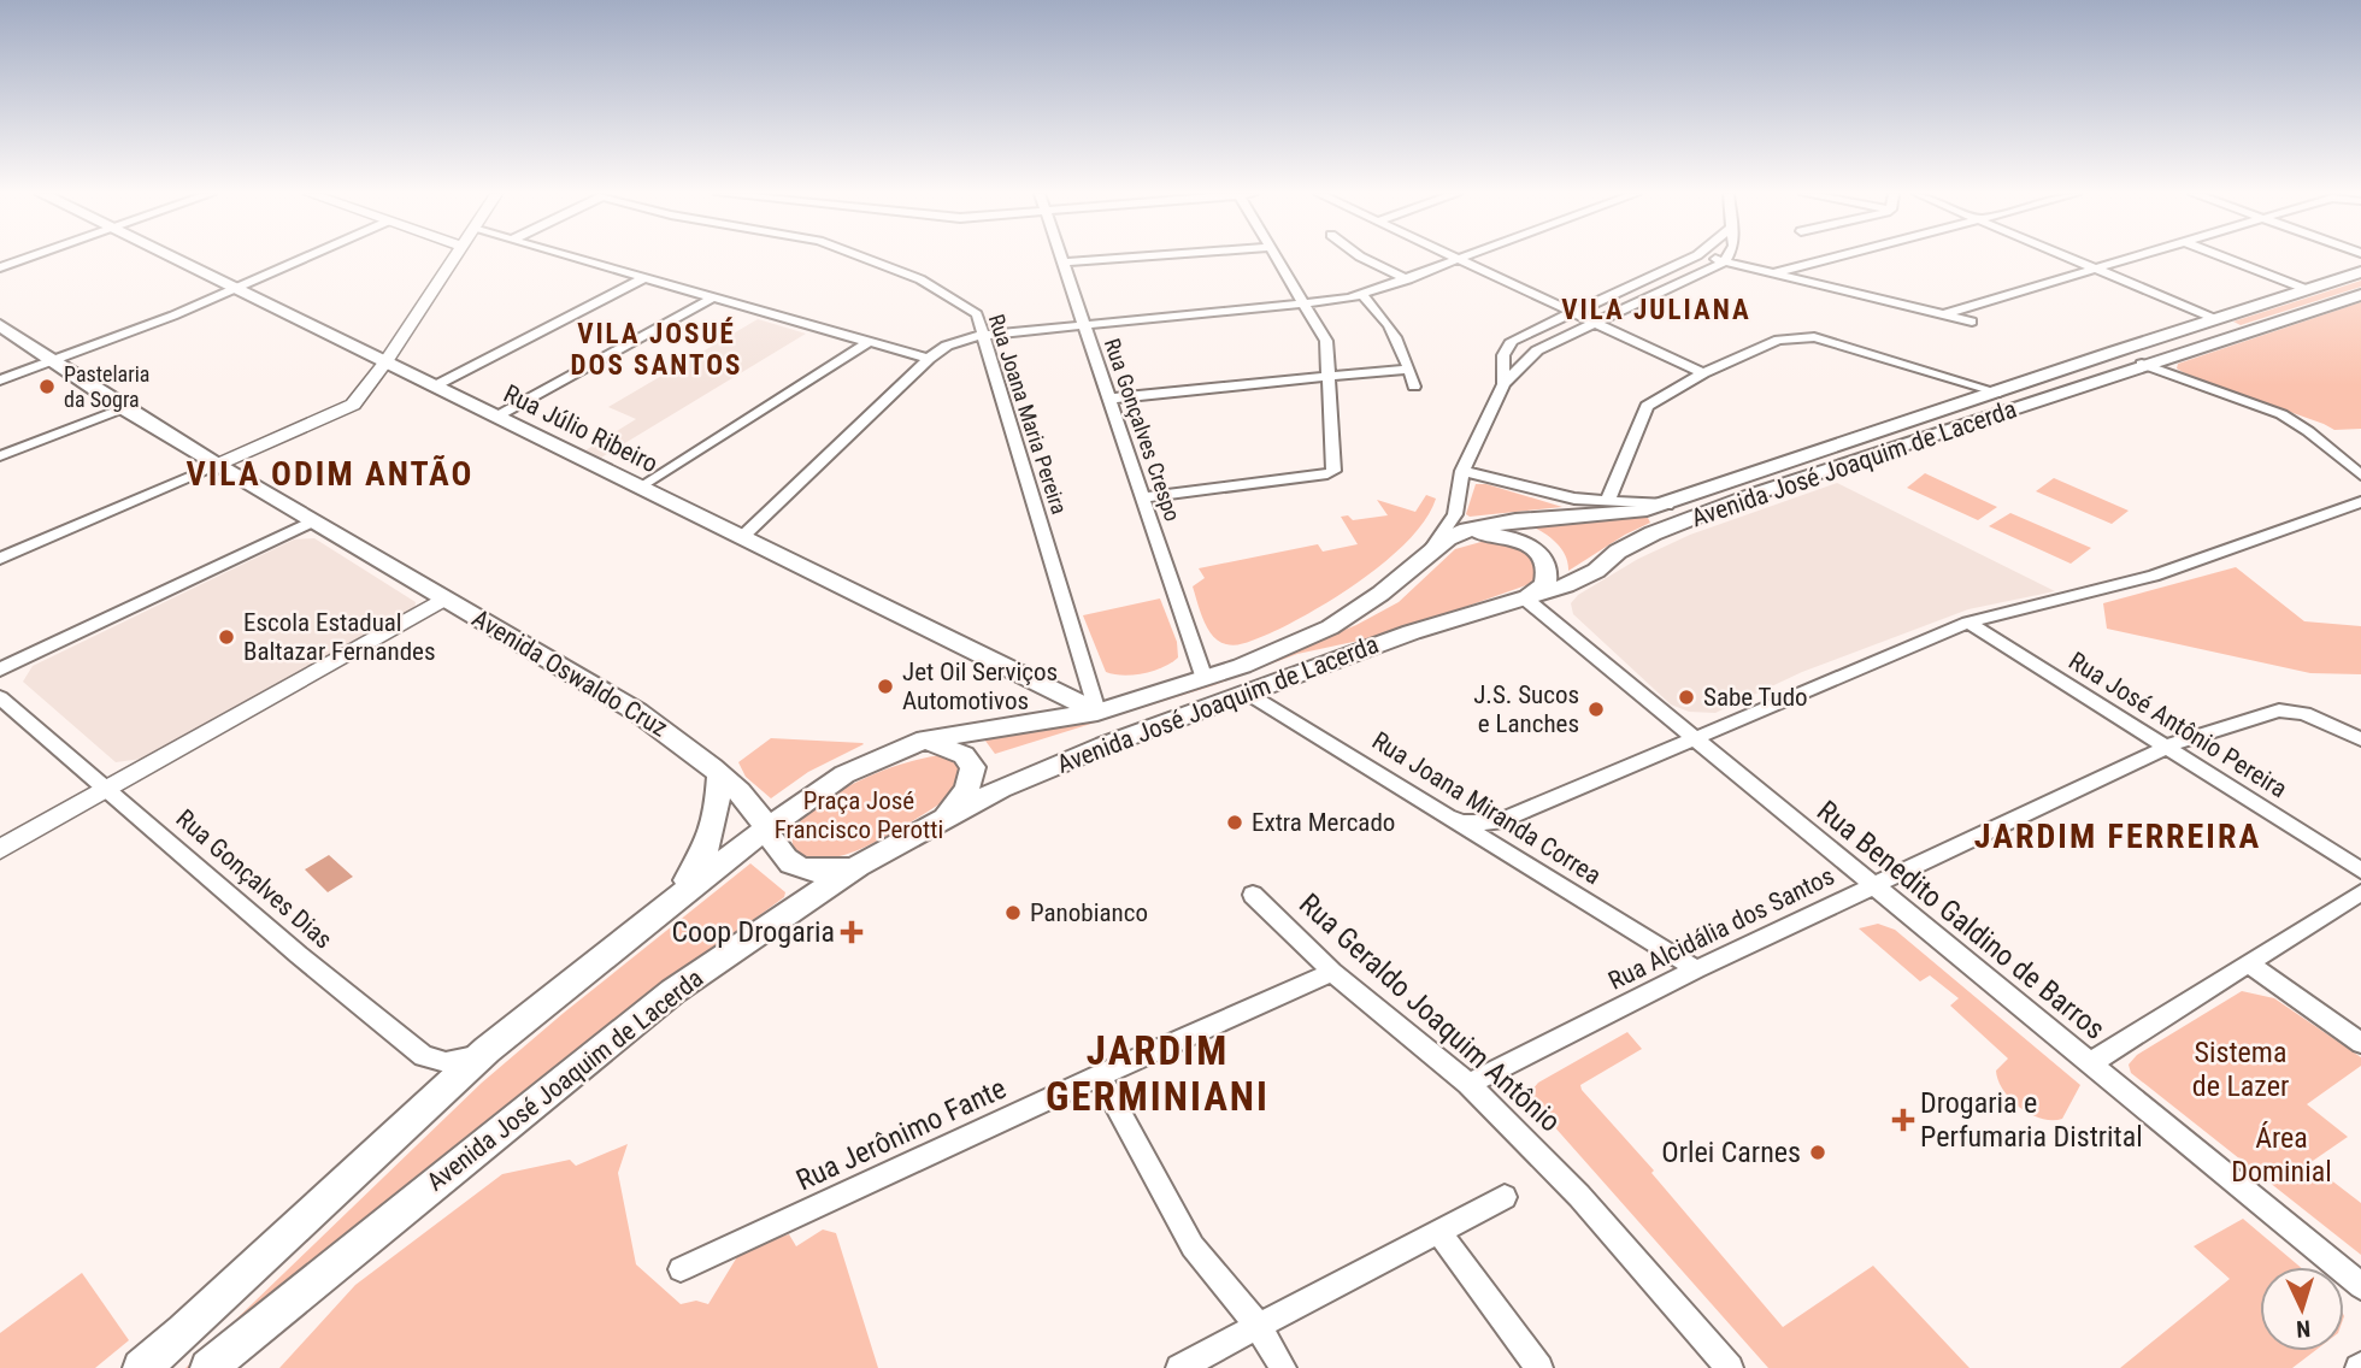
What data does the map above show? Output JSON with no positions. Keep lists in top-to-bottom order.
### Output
{
  "streets": {
    "main road": ["Rua Júlio Ribeiro", "Avenida José Joaquim de Lacerda", "Avenida Oswaldo Cruz"],
    "street": [
      "Rua Joana Maria Pereira",
      "Rua Gonçalves Crespo",
      "Rua José Antônio Pereira",
      "Rua Joana Miranda Correa",
      "Rua Gonçalves Dias",
      "Rua Benedito Galdino de Barros",
      "Rua Alcidália dos Santos",
      "Rua Geraldo Joaquim Antônio",
      "Rua Jerônimo Fante"
    ]
  },
  "crossings": [
    ["Rua Joana Maria Pereira", "Rua Júlio Ribeiro"],
    ["Rua Joana Maria Pereira", "Avenida José Joaquim de Lacerda"],
    ["Rua Júlio Ribeiro", "Avenida José Joaquim de Lacerda"],
    ["Rua Gonçalves Crespo", "Avenida José Joaquim de Lacerda"],
    ["Avenida José Joaquim de Lacerda", "Avenida Oswaldo Cruz"],
    ["Avenida José Joaquim de Lacerda", "Rua Joana Miranda Correa"],
    ["Avenida José Joaquim de Lacerda", "Rua Gonçalves Dias"],
    ["Avenida José Joaquim de Lacerda", "Rua Benedito Galdino de Barros"],
    ["Rua José Antônio Pereira", "Rua Alcidália dos Santos"],
    ["Rua Joana Miranda Correa", "Rua Alcidália dos Santos"],
    ["Rua Benedito Galdino de Barros", "Rua Alcidália dos Santos"],
    ["Rua Alcidália dos Santos", "Rua Geraldo Joaquim Antônio"],
    ["Rua Geraldo Joaquim Antônio", "Rua Jerônimo Fante"]
  ],
  "districts": [
    "VILA JULIANA",
    "VILA JOSUÉ DOS SANTOS",
    "VILA ODIM ANTÃO",
    "JARDIM FERREIRA",
    "JARDIM GERMINIANI"
  ],
  "parks": ["Praça José Francisco Perotti", "Sistema de Lazer", "Área Dominial"],
  "places": {
    "other": [
      "Pastelaria da Sogra",
      "Escola Estadual Baltazar Fernandes",
      "Jet Oil Serviços Automotivos",
      "Sabe Tudo",
      "J.S. Sucos e Lanches",
      "Extra Mercado",
      "Panobianco",
      "Orlei Carnes"
    ],
    "health": ["Coop Drogaria", "Drogaria e Perfumaria Distrital"]
  },
  "north": "bottom"
}
